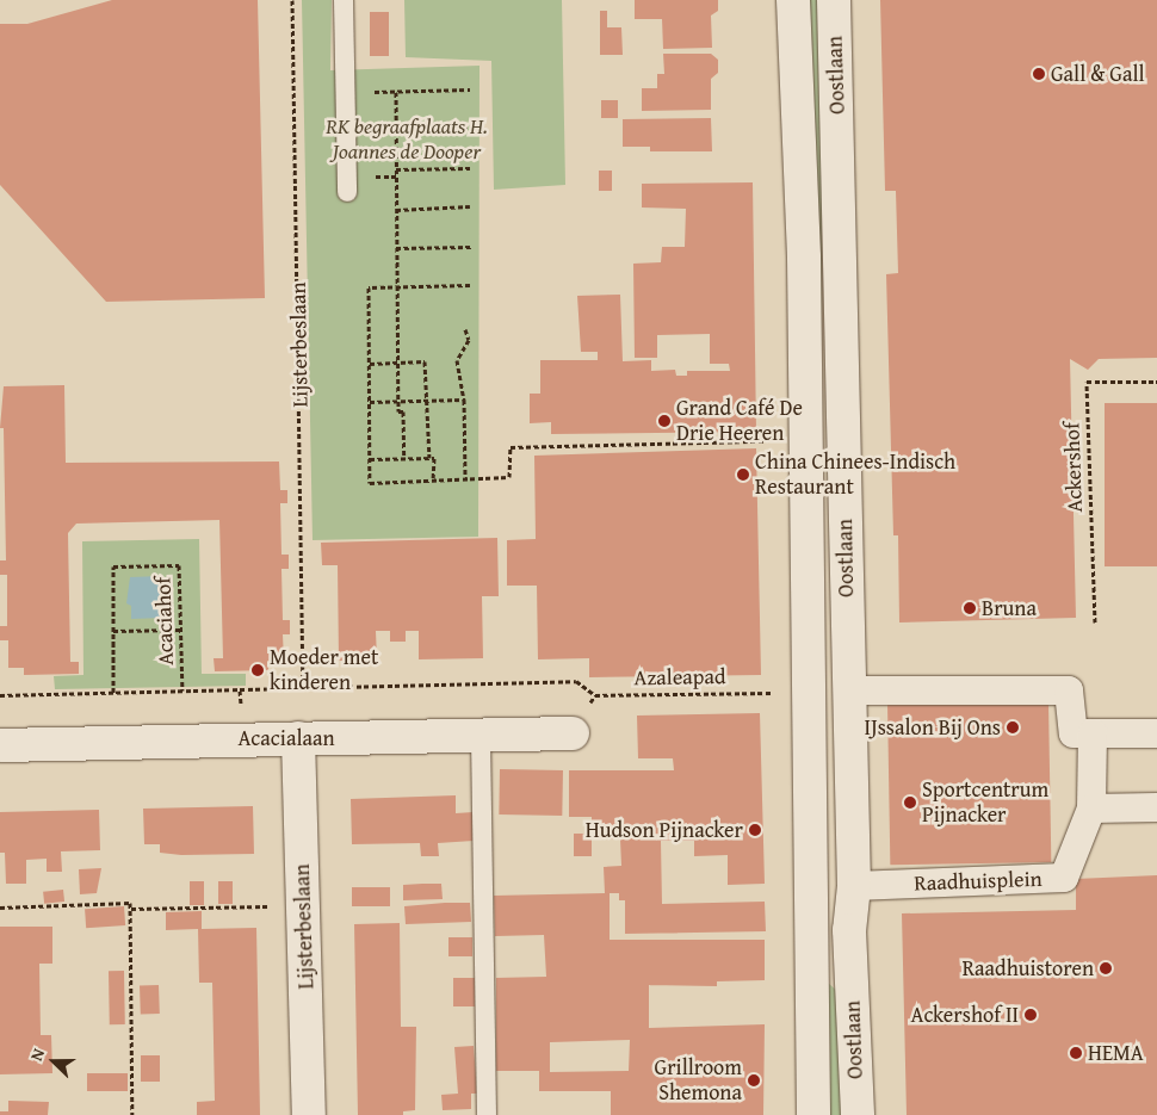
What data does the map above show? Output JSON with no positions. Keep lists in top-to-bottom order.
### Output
{
  "streets": {
    "main road": ["Oostlaan", "Lijsterbeslaan", "Acacialaan"],
    "street": ["Raadhuisplein"],
    "path": ["Ackershof", "Acaciahof", "Azaleapad"]
  },
  "crossings": [
    ["Oostlaan", "Azaleapad"],
    ["Oostlaan", "Raadhuisplein"],
    ["Lijsterbeslaan", "Acacialaan"]
  ],
  "parks": ["RK begraafplaats H. Joannes de Dooper"],
  "places": [
    "Gall & Gall",
    "Grand Café De Drie Heeren",
    "China Chinees-Indisch Restaurant",
    "Bruna",
    "Moeder met kinderen",
    "IJssalon Bij Ons",
    "Sportcentrum Pijnacker",
    "Hudson Pijnacker",
    "Raadhuistoren",
    "Ackershof II",
    "HEMA",
    "Grillroom Shemona"
  ],
  "north": "left"
}
